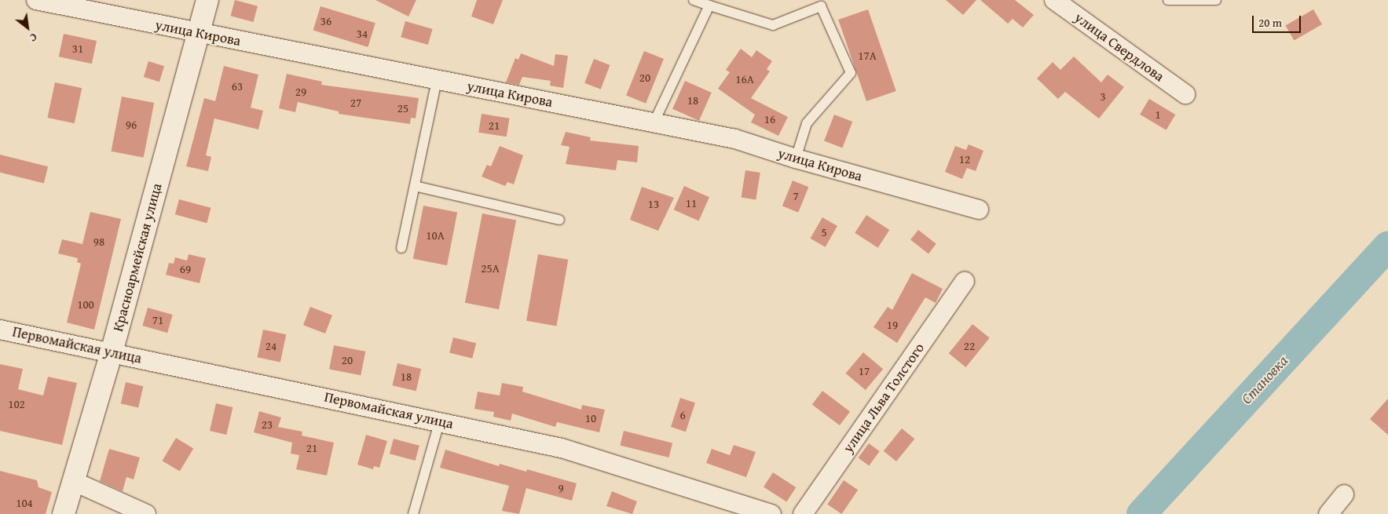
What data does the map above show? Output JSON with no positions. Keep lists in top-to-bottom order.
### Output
{
  "streets": {
    "main road": ["Красноармейская улица"],
    "street": [
      "улица Кирова",
      "улица Свердлова",
      "Первомайская улица",
      "улица Льва Толстого"
    ]
  },
  "crossings": [
    ["улица Кирова", "Красноармейская улица"],
    ["Красноармейская улица", "Первомайская улица"]
  ],
  "water": ["Становка"],
  "house_numbers": [
    "36",
    "34",
    "31",
    "17А",
    "20",
    "16А",
    "63",
    "29",
    "3",
    "18",
    "27",
    "25",
    "1",
    "16",
    "96",
    "21",
    "12",
    "7",
    "11",
    "13",
    "5",
    "10А",
    "98",
    "25А",
    "69",
    "100",
    "71",
    "19",
    "24",
    "22",
    "20",
    "17",
    "18",
    "102",
    "6",
    "10",
    "23",
    "21",
    "9",
    "104"
  ],
  "scale_bar": "20 m",
  "north": "bottom right"
}
